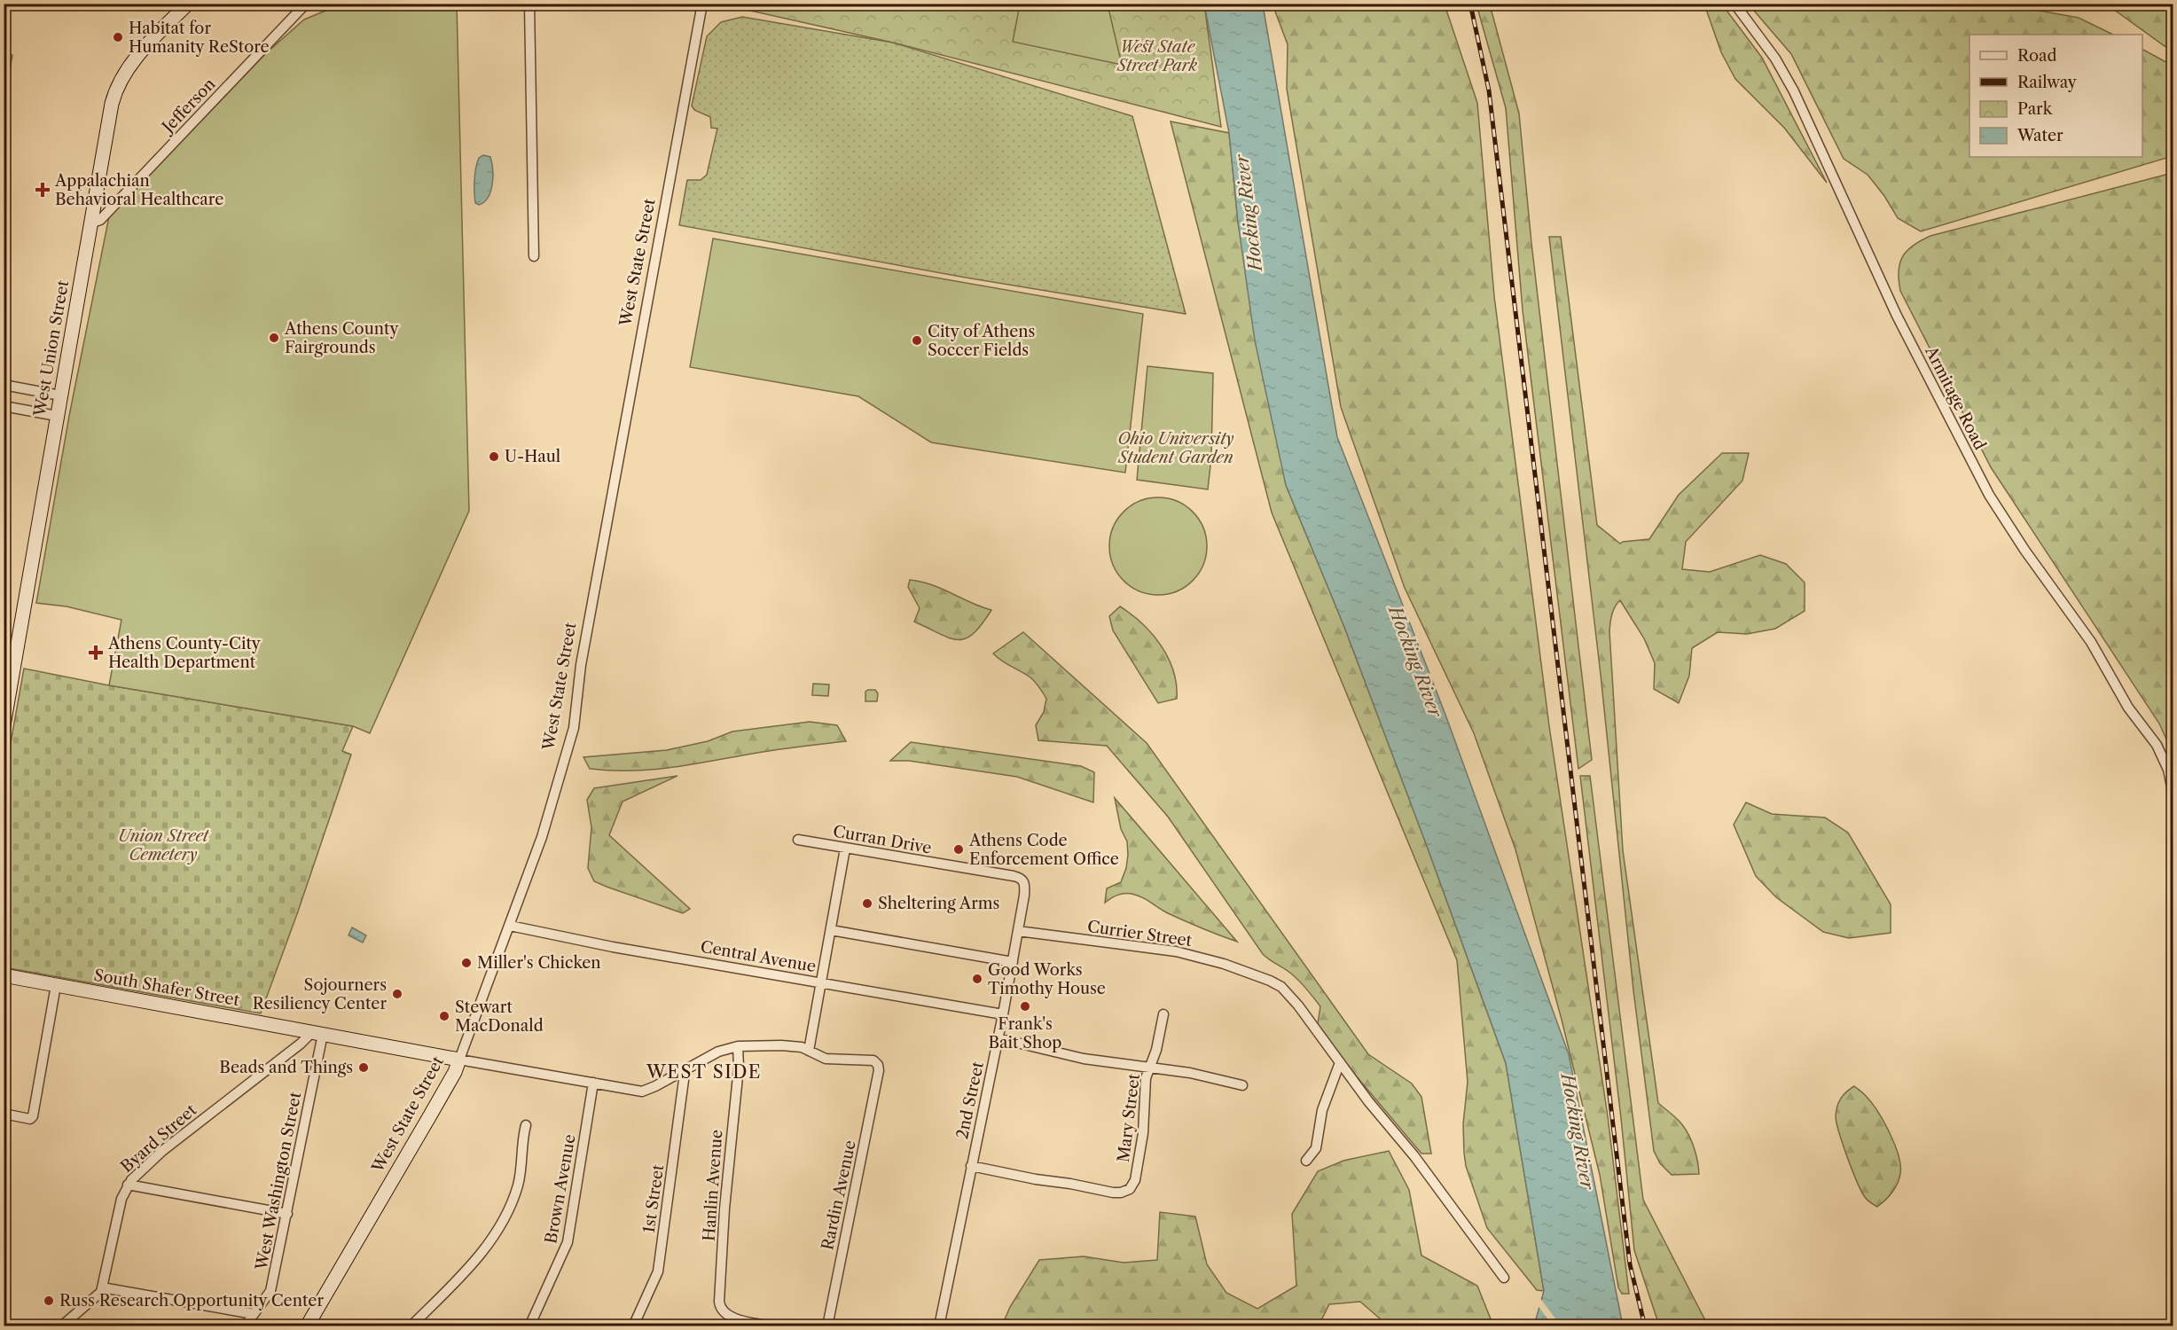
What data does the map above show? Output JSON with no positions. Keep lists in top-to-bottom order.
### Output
{
  "streets": {
    "street": [
      "Jefferson",
      "West State Street",
      "West Union Street",
      "Armitage Road",
      "Curran Drive",
      "Currier Street",
      "Central Avenue",
      "South Shafer Street",
      "2nd Street",
      "Mary Street",
      "Byard Street",
      "West Washington Street",
      "Hanlin Avenue",
      "Brown Avenue",
      "Rardin Avenue",
      "1st Street"
    ]
  },
  "crossings": [
    ["Jefferson", "West Union Street"],
    ["West State Street", "Central Avenue"],
    ["West State Street", "South Shafer Street"],
    ["Curran Drive", "2nd Street"],
    ["Currier Street", "2nd Street"],
    ["Central Avenue", "2nd Street"],
    ["South Shafer Street", "Byard Street"],
    ["South Shafer Street", "West Washington Street"],
    ["2nd Street", "Mary Street"],
    ["Byard Street", "West Washington Street"]
  ],
  "districts": ["WEST SIDE"],
  "water": ["Hocking River"],
  "parks": ["West State Street Park", "Ohio University Student Garden", "Union Street Cemetery"],
  "places": {
    "other": [
      "Habitat for Humanity ReStore",
      "Athens County Fairgrounds",
      "City of Athens Soccer Fields",
      "U-Haul",
      "Athens Code Enforcement Office",
      "Sheltering Arms",
      "Miller's Chicken",
      "Good Works Timothy House",
      "Sojourners Resiliency Center",
      "Frank's Bait Shop",
      "Stewart MacDonald",
      "Beads and Things",
      "Russ Research Opportunity Center"
    ],
    "health": ["Appalachian Behavioral Healthcare", "Athens County-City Health Department"]
  },
  "legend": [
    "Road",
    "Railway",
    "Park",
    "Water"
  ]
}
